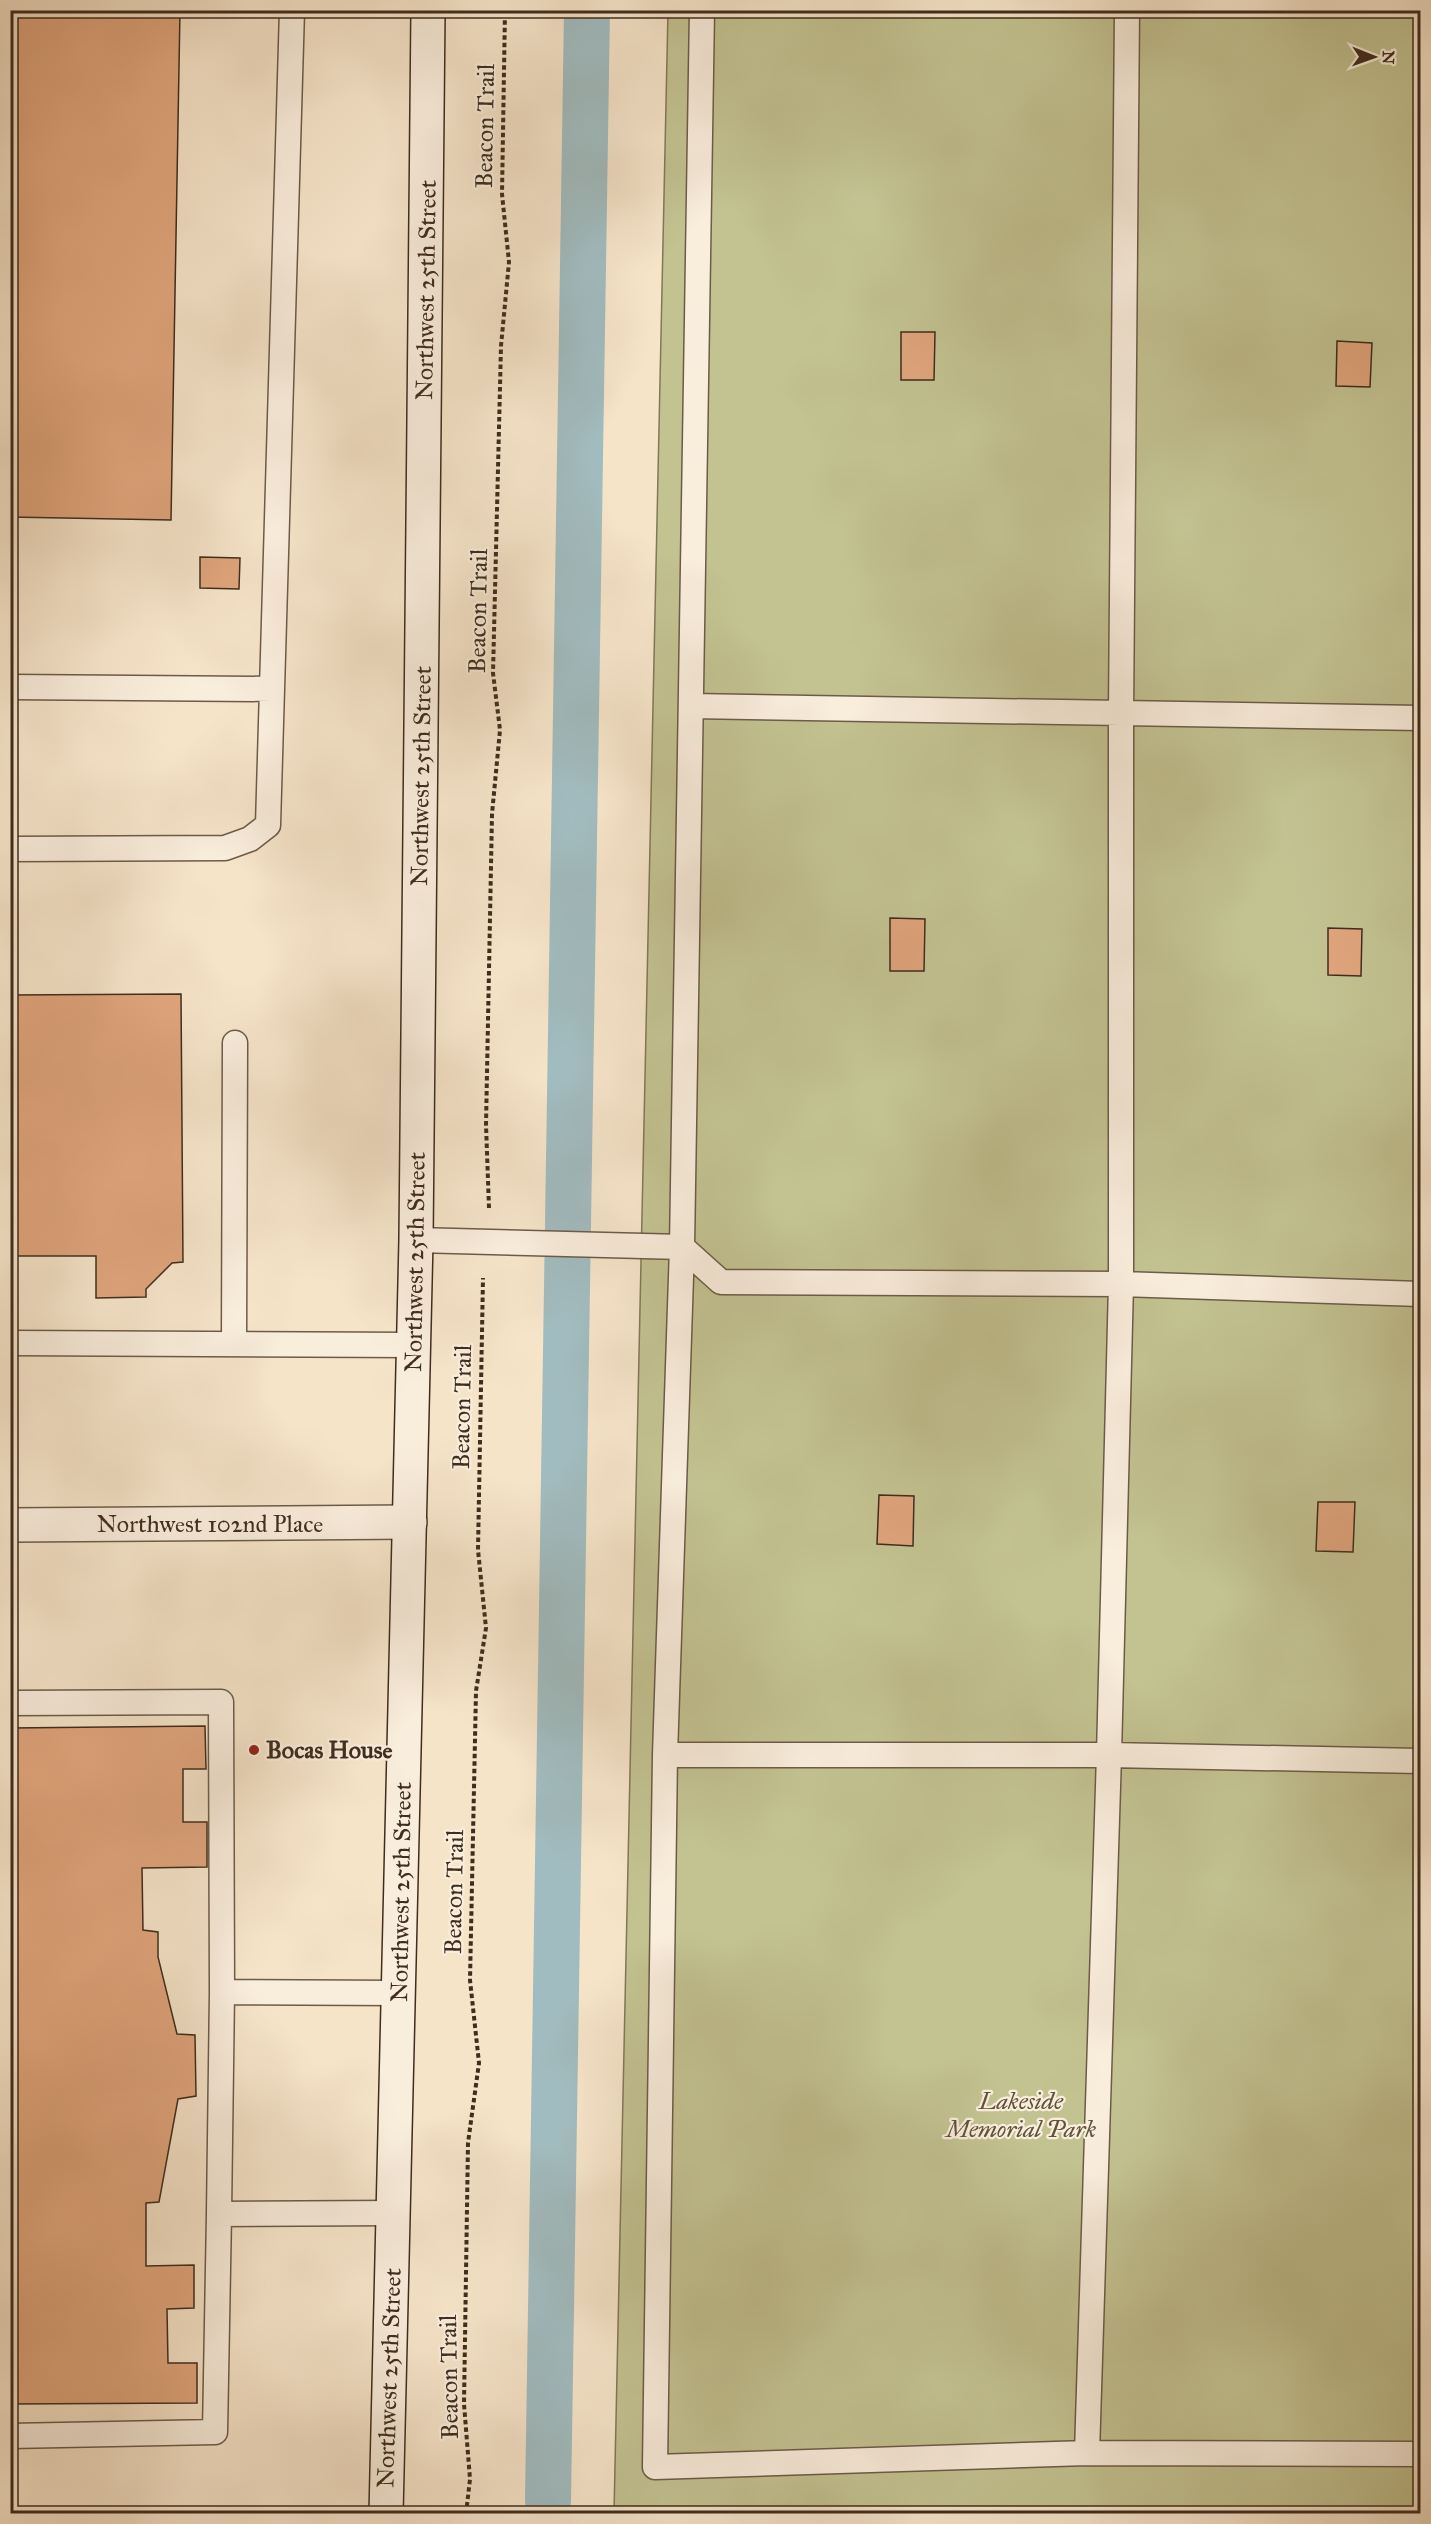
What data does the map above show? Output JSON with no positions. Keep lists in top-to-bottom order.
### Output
{
  "streets": {
    "main road": ["Northwest 25th Street", "Northwest 102nd Place"],
    "path": ["Beacon Trail"]
  },
  "crossings": [
    ["Northwest 25th Street", "Northwest 102nd Place"]
  ],
  "parks": ["Lakeside Memorial Park"],
  "places": ["Bocas House"],
  "north": "right"
}
